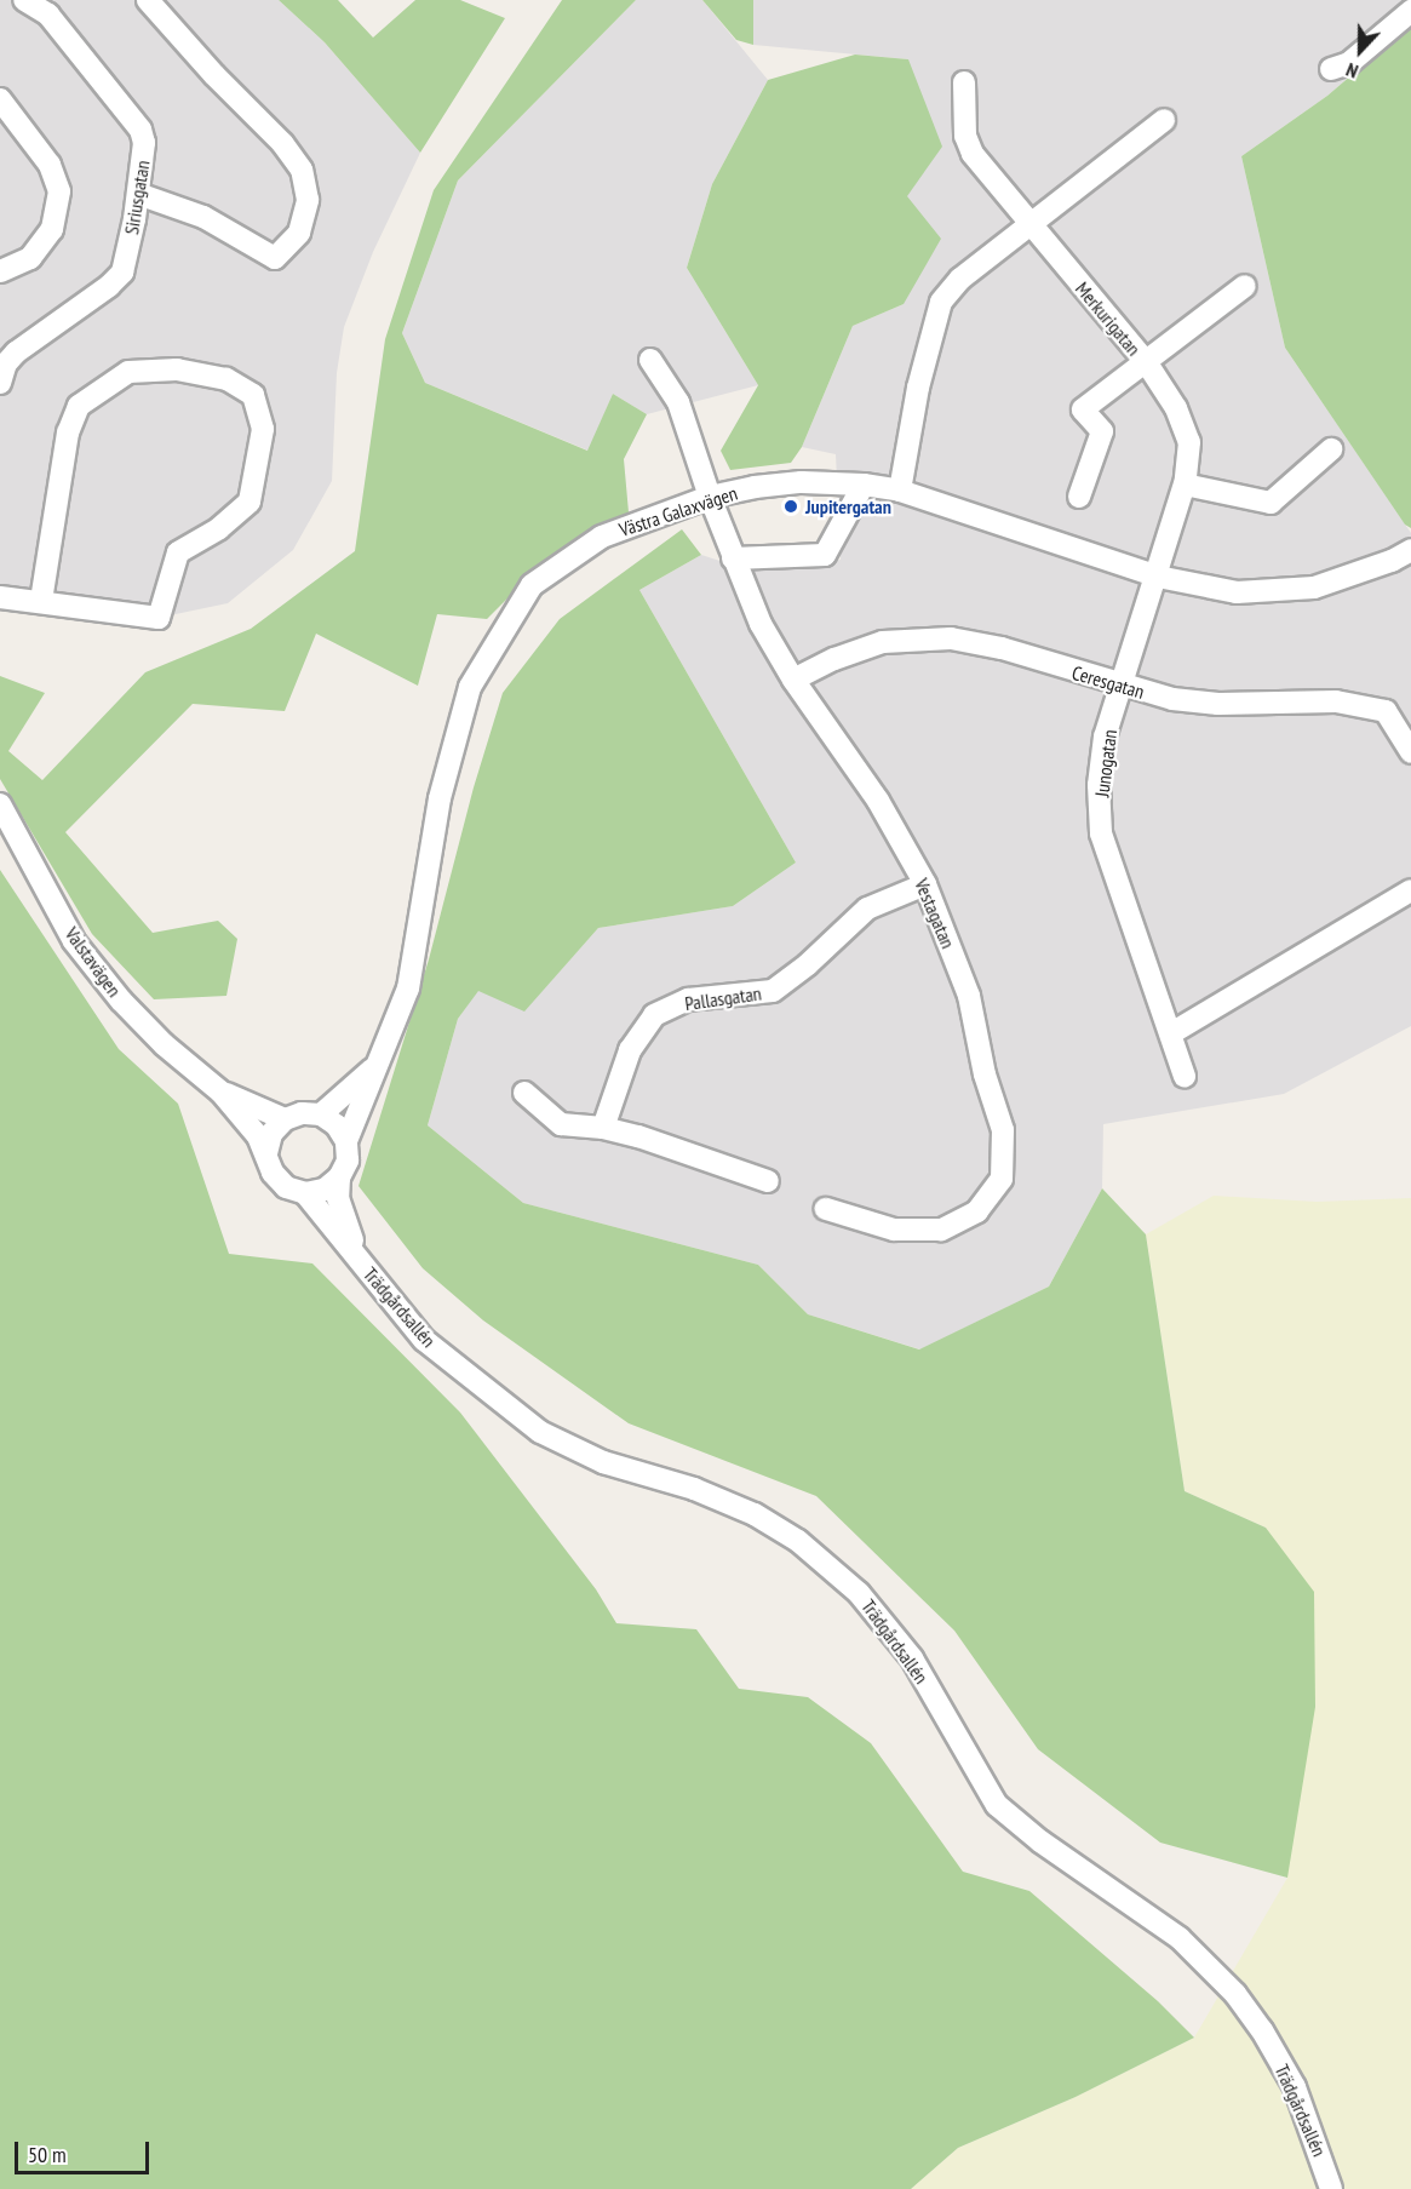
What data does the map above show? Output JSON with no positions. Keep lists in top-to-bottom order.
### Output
{
  "streets": {
    "street": [
      "Siriusgatan",
      "Merkurigatan",
      "Västra Galaxvägen",
      "Ceresgatan",
      "Junogatan",
      "Vestagatan",
      "Valstavägen",
      "Pallasgatan",
      "Trädgårdsallén"
    ]
  },
  "crossings": [
    ["Merkurigatan", "Västra Galaxvägen"],
    ["Merkurigatan", "Junogatan"],
    ["Västra Galaxvägen", "Junogatan"],
    ["Västra Galaxvägen", "Vestagatan"],
    ["Västra Galaxvägen", "Valstavägen"],
    ["Västra Galaxvägen", "Trädgårdsallén"],
    ["Ceresgatan", "Junogatan"],
    ["Ceresgatan", "Vestagatan"],
    ["Vestagatan", "Pallasgatan"],
    ["Valstavägen", "Trädgårdsallén"]
  ],
  "places": ["Jupitergatan"],
  "scale_bar": "50 m",
  "north": "bottom"
}
